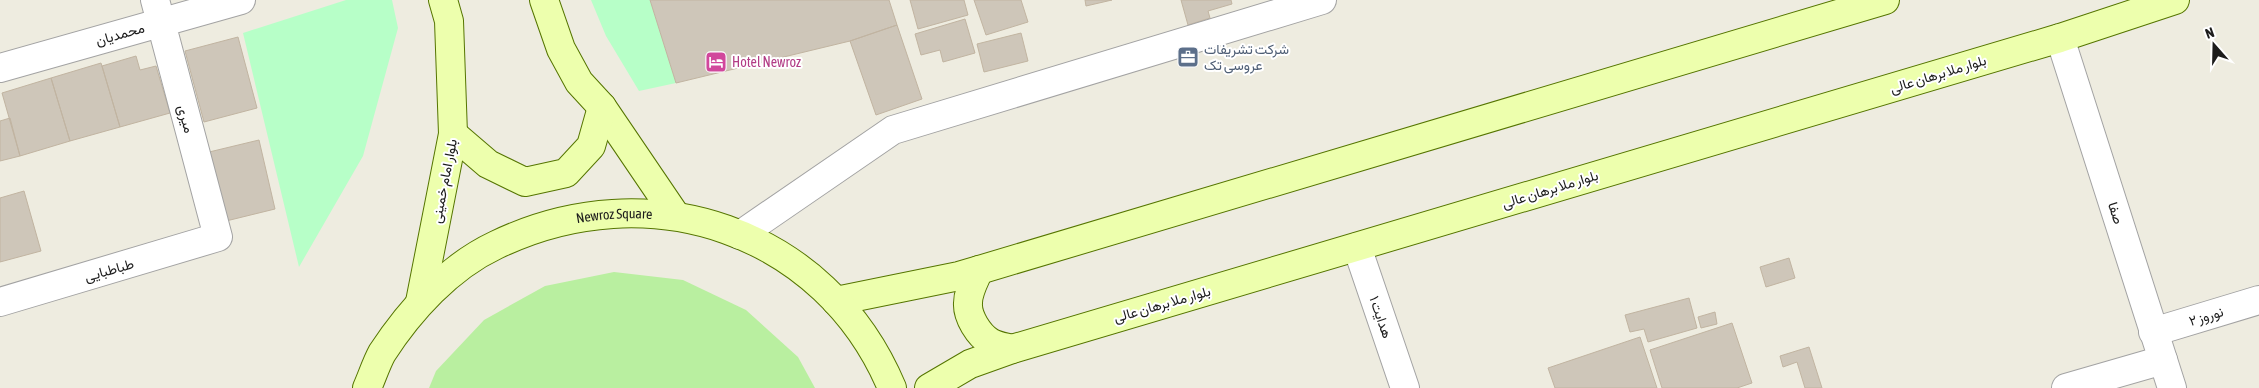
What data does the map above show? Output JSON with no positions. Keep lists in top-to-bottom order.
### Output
{
  "streets": {
    "main road": ["بلوار ملا برهان عالی", "بلوار امام خمینی", "Newroz Square"],
    "street": [
      "محمدیان",
      "میری",
      "صفا",
      "طباطبایی",
      "نوروز ۲",
      "هدایت ۱"
    ]
  },
  "crossings": [
    ["محمدیان", "میری"],
    ["بلوار ملا برهان عالی", "صفا"],
    ["بلوار ملا برهان عالی", "هدایت ۱"],
    ["میری", "طباطبایی"],
    ["بلوار امام خمینی", "Newroz Square"],
    ["صفا", "نوروز ۲"]
  ],
  "places": {
    "office": ["شرکت تشریفات عروسی تک"],
    "hotel": ["Hotel Newroz"]
  },
  "north": "top"
}
